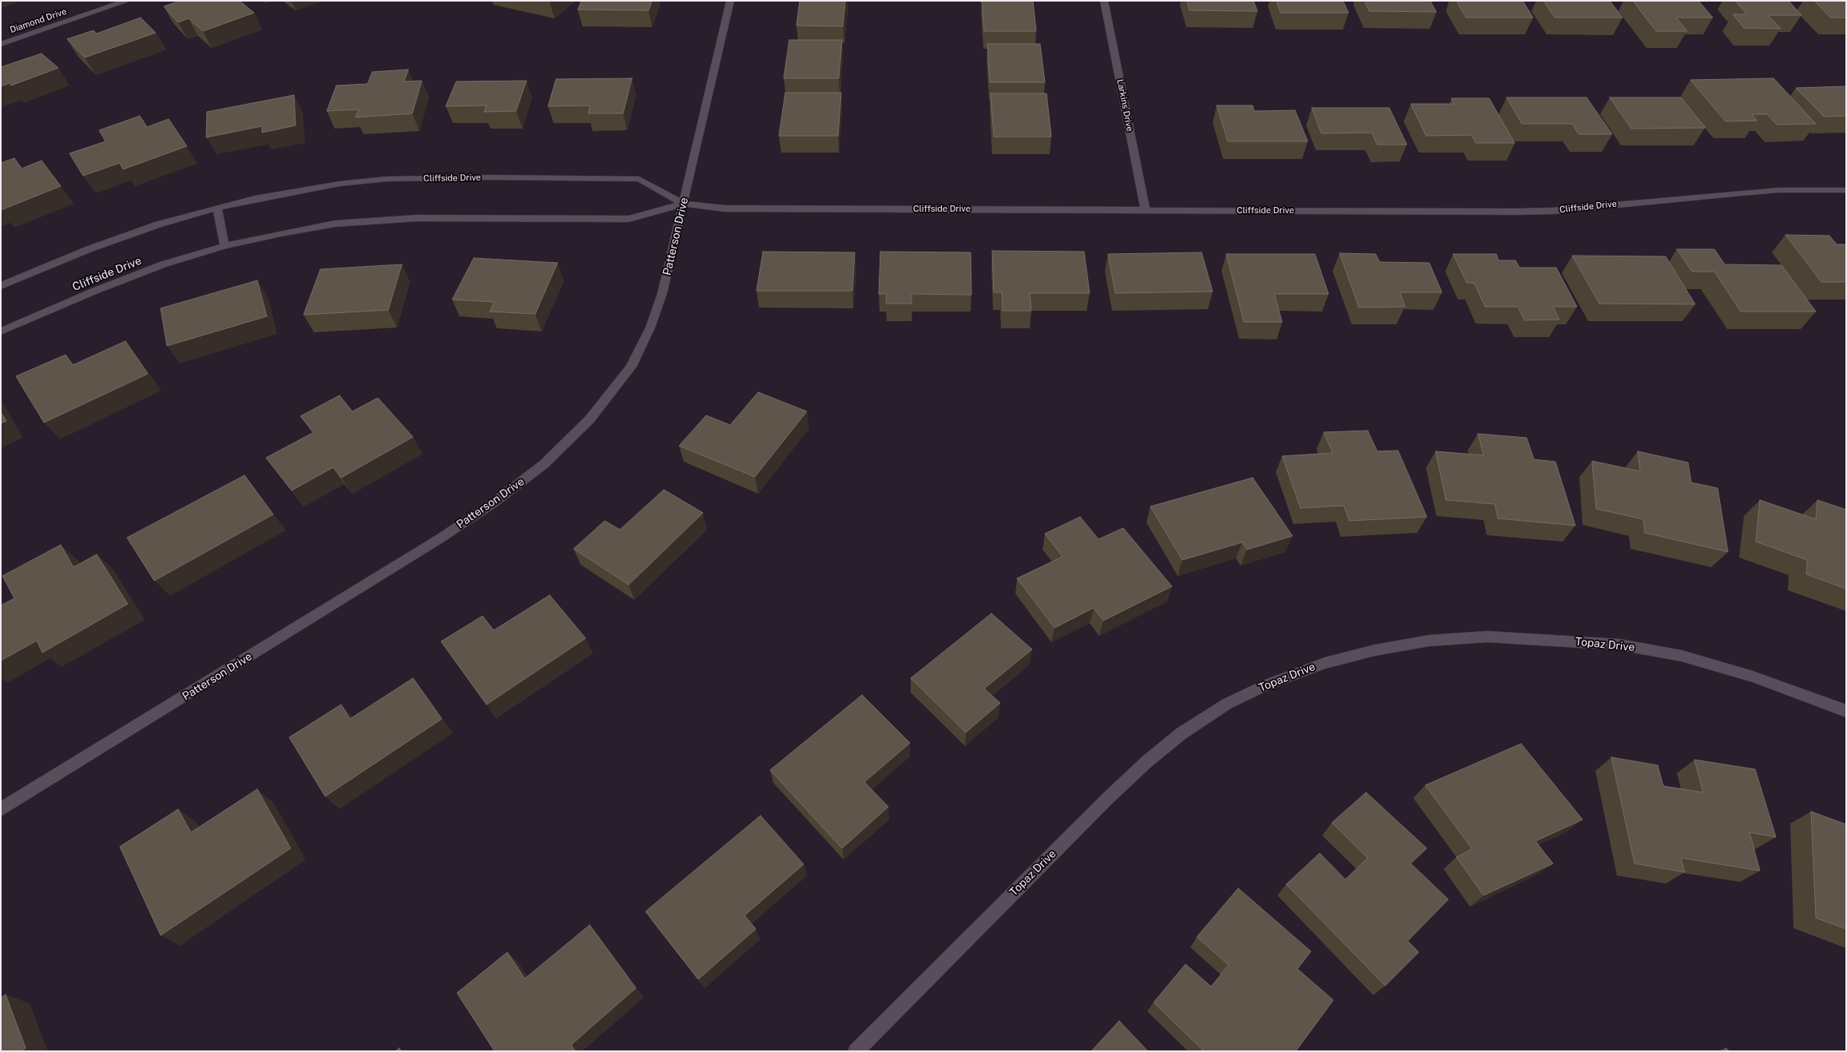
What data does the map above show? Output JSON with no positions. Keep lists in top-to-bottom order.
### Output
{
  "streets": {
    "street": [
      "Diamond Drive",
      "Larkins Drive",
      "Cliffside Drive",
      "Patterson Drive",
      "Topaz Drive"
    ]
  },
  "crossings": [
    ["Larkins Drive", "Cliffside Drive"],
    ["Cliffside Drive", "Patterson Drive"]
  ]
}
